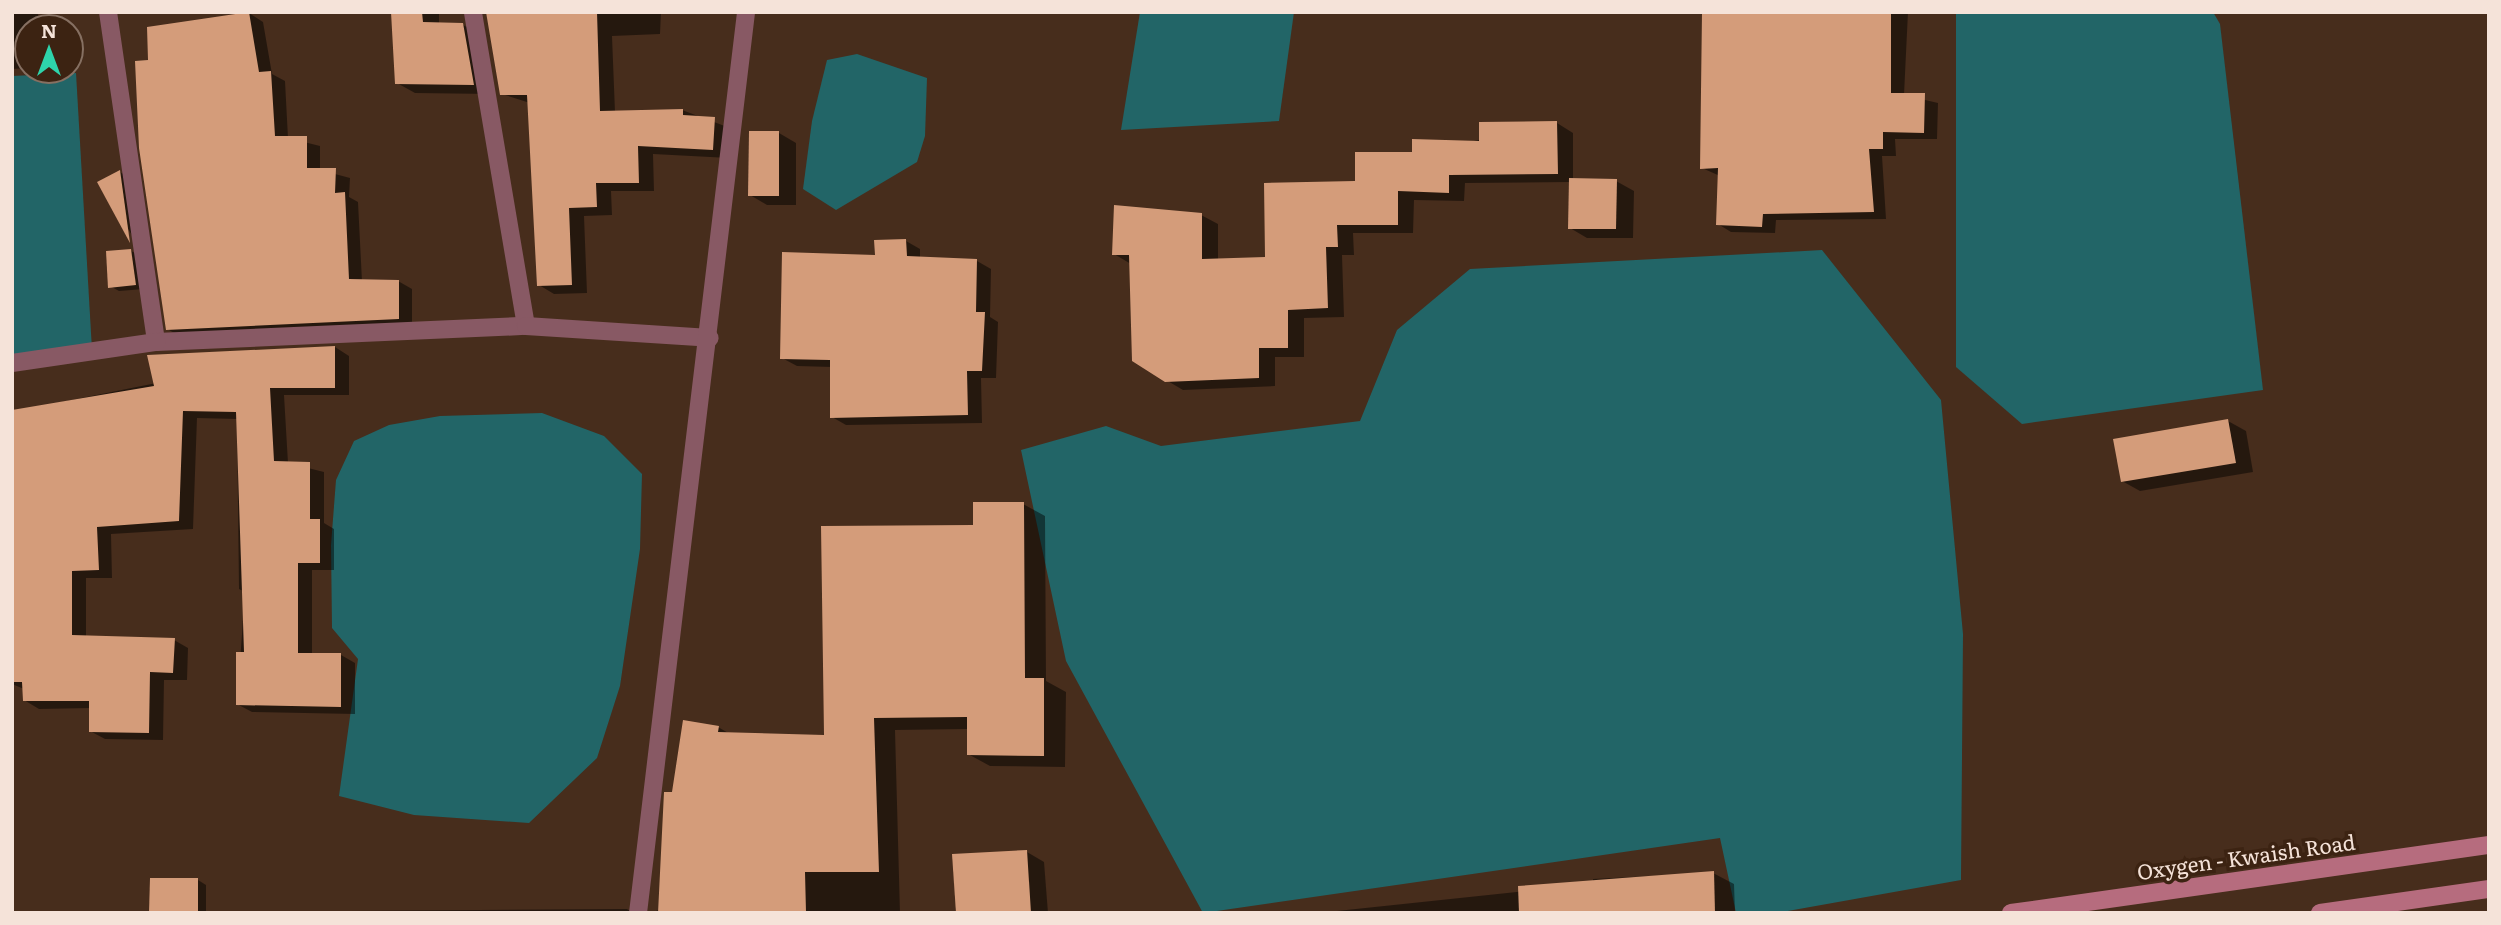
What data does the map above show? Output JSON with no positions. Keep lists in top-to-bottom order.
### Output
{
  "streets": {
    "main road": ["Oxygen - Kwaish Road"]
  },
  "north": "top"
}
